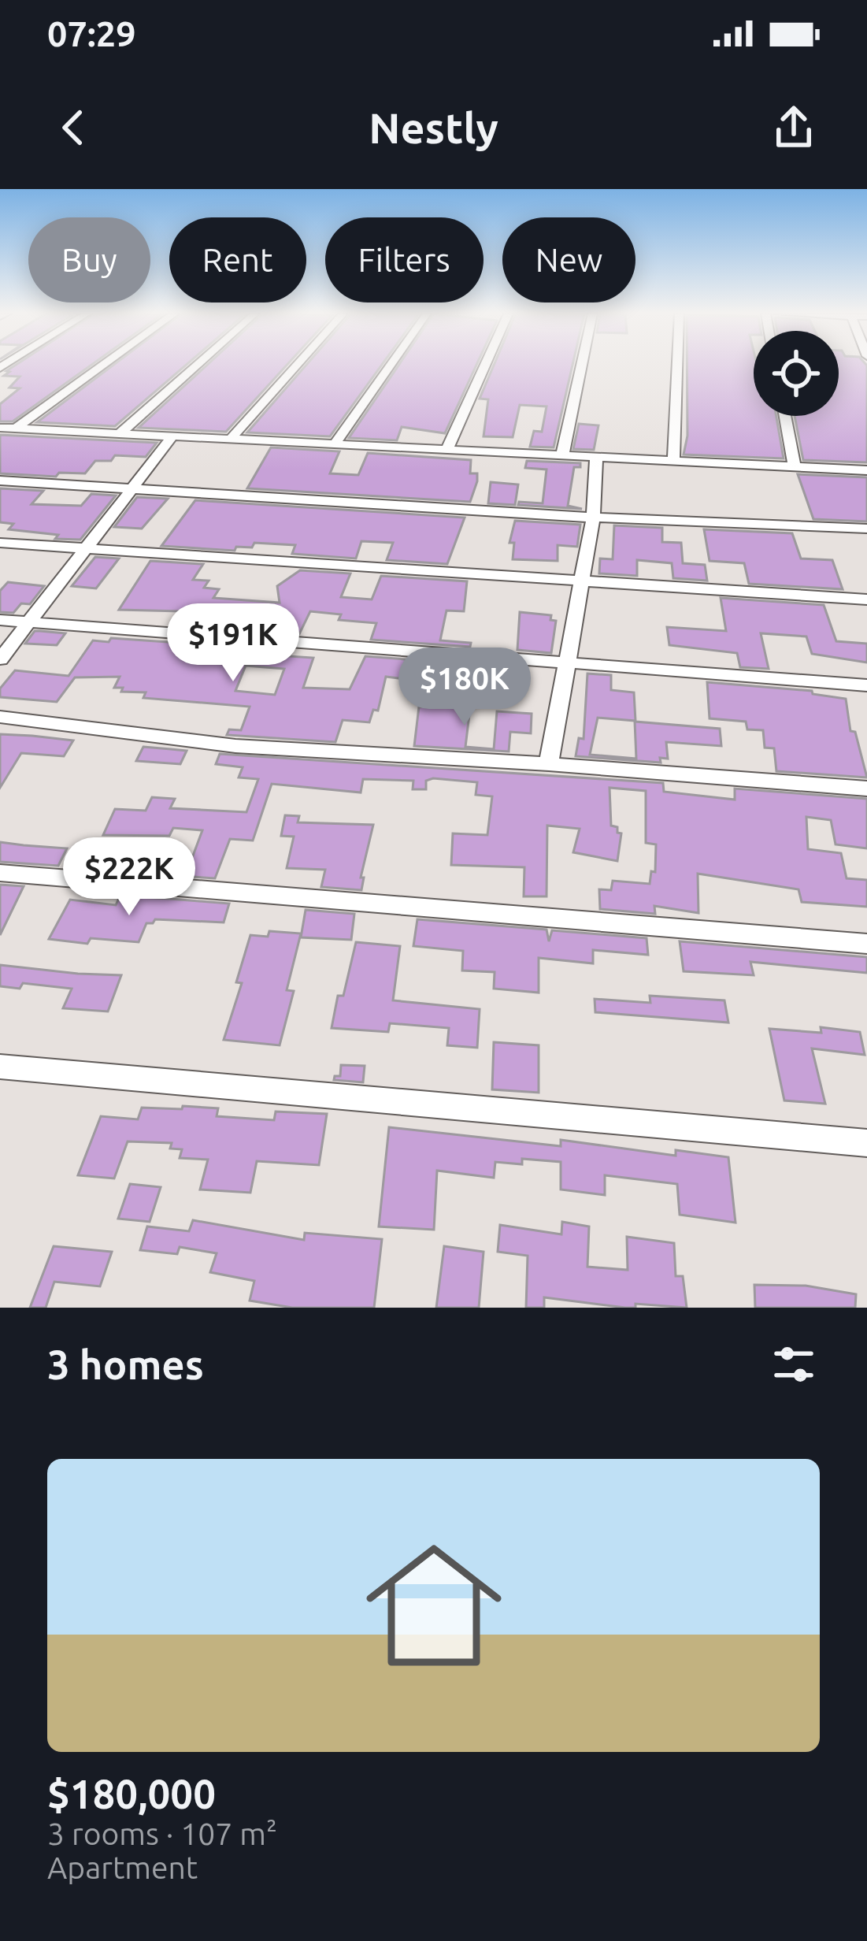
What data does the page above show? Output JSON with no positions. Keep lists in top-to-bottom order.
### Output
{
  "page": {
    "status": "07:29",
    "header": "Nestly",
    "chip": [
      "Buy",
      "Rent",
      "Filters",
      "New"
    ],
    "price": ["$191K", "$180K", "$222K"],
    "heading": "3 homes",
    "list": [
      {
        "name": "$180,000",
        "note": "3 rooms · 107 m² · Apartment"
      }
    ]
  }
}
